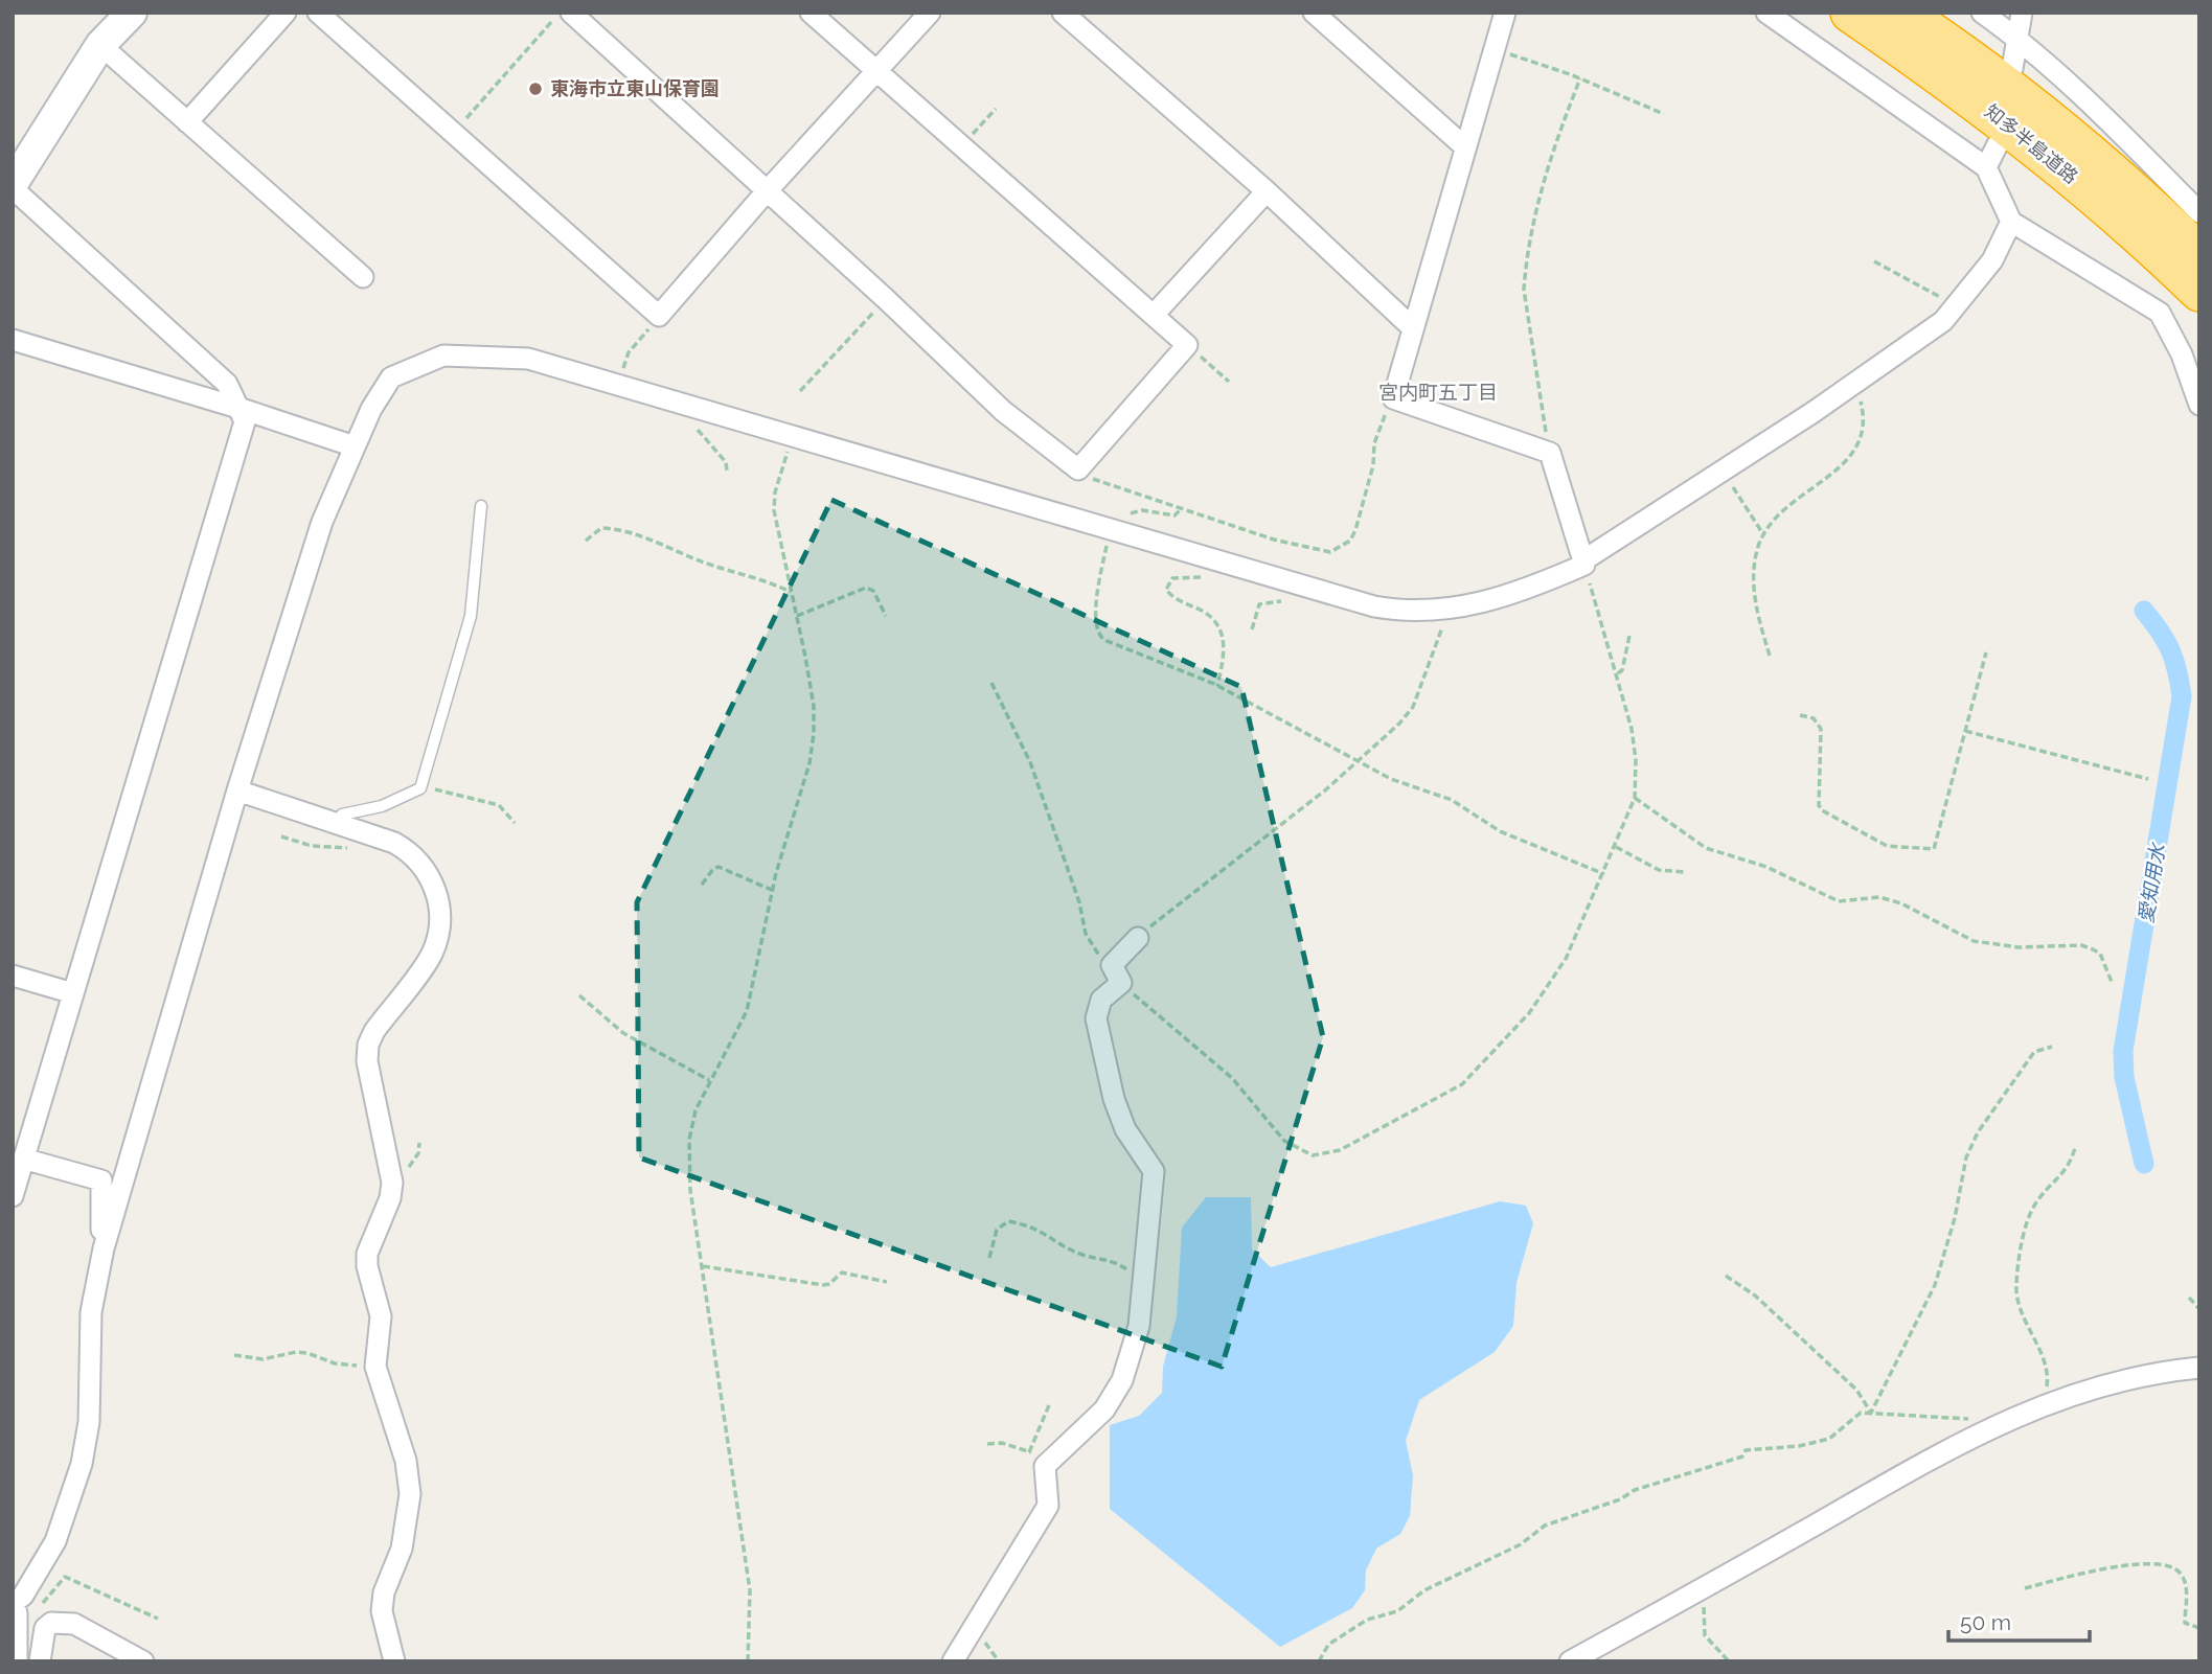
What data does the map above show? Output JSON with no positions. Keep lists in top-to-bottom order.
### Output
{
  "streets": {
    "highway": ["知多半島道路"]
  },
  "districts": ["宮内町五丁目"],
  "water": ["愛知用水"],
  "places": ["東海市立東山保育園"],
  "scale_bar": "50 m"
}
